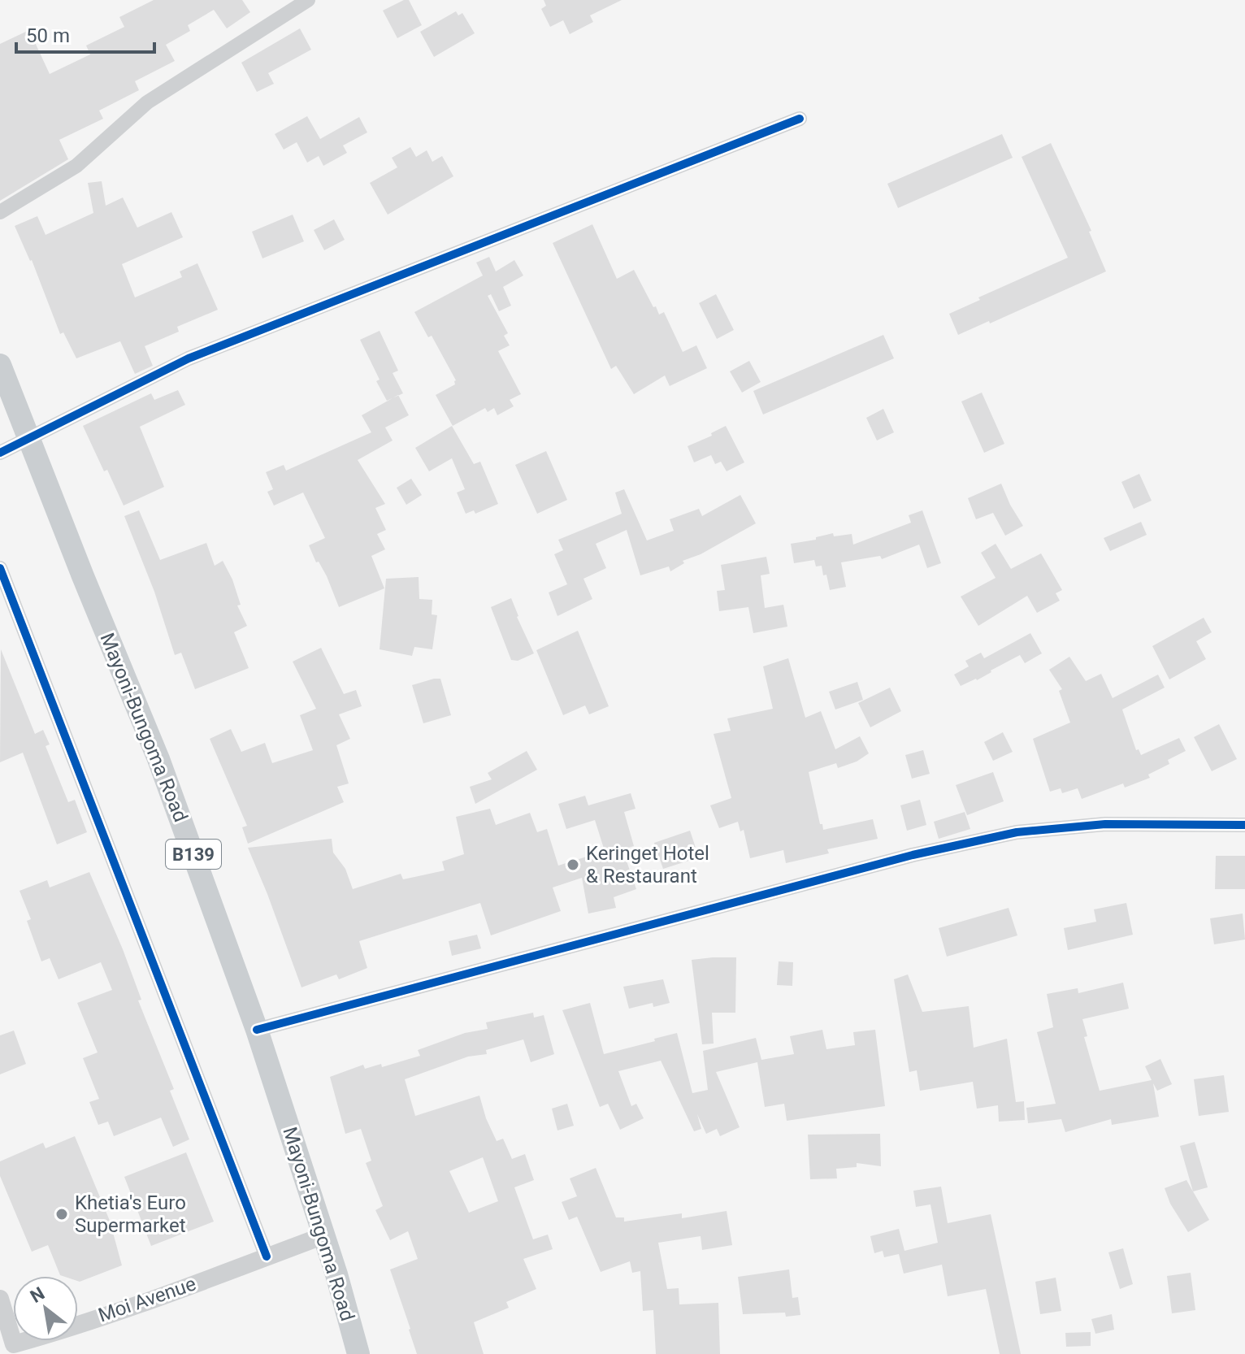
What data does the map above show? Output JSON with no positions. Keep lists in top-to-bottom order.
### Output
{
  "streets": {
    "main road": ["Mayoni-Bungoma Road", "B139"],
    "street": ["Moi Avenue"]
  },
  "crossings": [
    ["Mayoni-Bungoma Road", "Moi Avenue"]
  ],
  "places": ["Keringet Hotel & Restaurant", "Khetia's Euro Supermarket"],
  "scale_bar": "50 m",
  "north": "top left"
}
